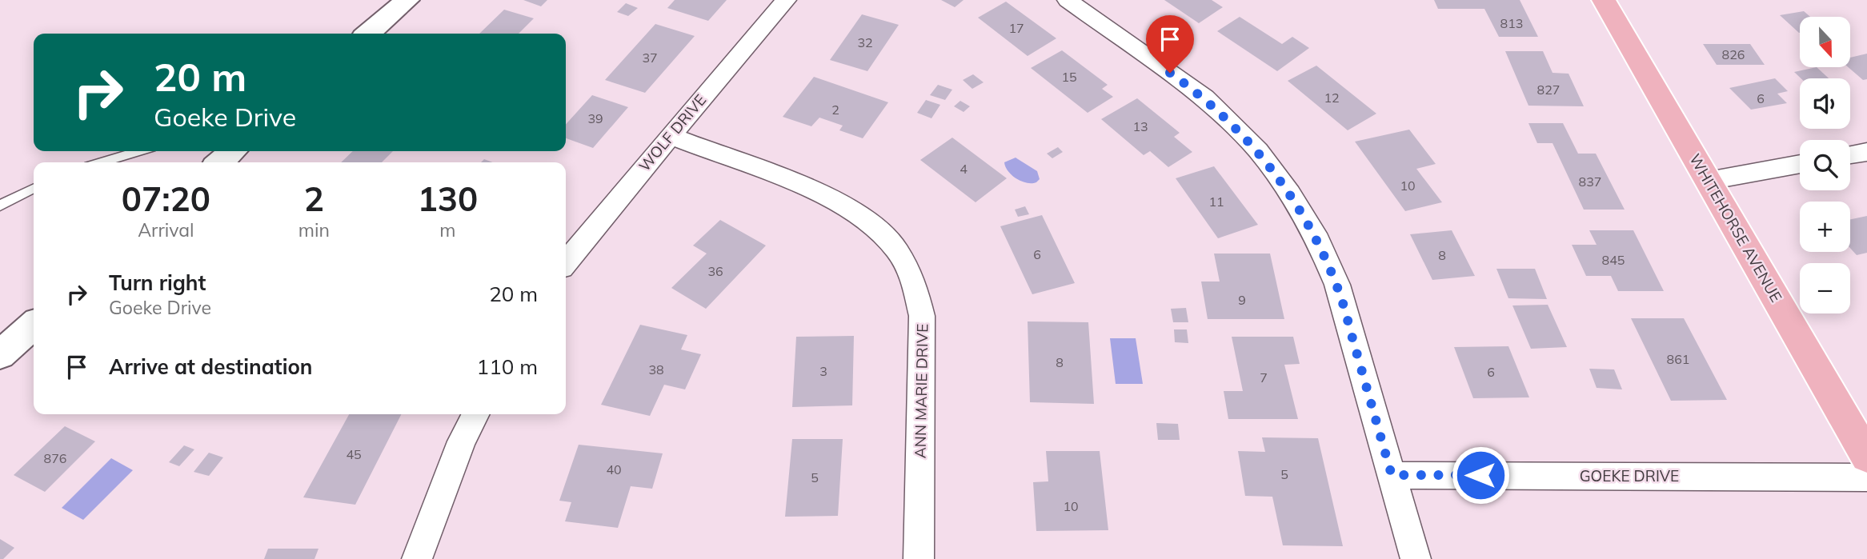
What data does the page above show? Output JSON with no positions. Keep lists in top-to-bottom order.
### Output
{
  "streets": {
    "main road": ["WHITEHORSE AVENUE"],
    "street": ["WOLF DRIVE", "ANN MARIE DRIVE", "GOEKE DRIVE"]
  },
  "crossings": [
    ["WOLF DRIVE", "ANN MARIE DRIVE"]
  ],
  "house_numbers": [
    "813",
    "17",
    "32",
    "826",
    "37",
    "15",
    "827",
    "12",
    "6",
    "2",
    "39",
    "13",
    "4",
    "837",
    "10",
    "11",
    "6",
    "8",
    "845",
    "36",
    "9",
    "861",
    "8",
    "38",
    "3",
    "6",
    "7",
    "45",
    "876",
    "40",
    "5",
    "5",
    "10"
  ],
  "north": "bottom",
  "page": {
    "map_buttons": ["+", "−"],
    "turn": ["20 m", "Goeke Drive"],
    "eta": [
      "07:20",
      "Arrival",
      "2",
      "min",
      "130",
      "m"
    ],
    "list": [
      {
        "name": "Turn right",
        "note": "Goeke Drive",
        "value": "20 m"
      },
      {
        "name": "Arrive at destination",
        "value": "110 m"
      }
    ]
  }
}
